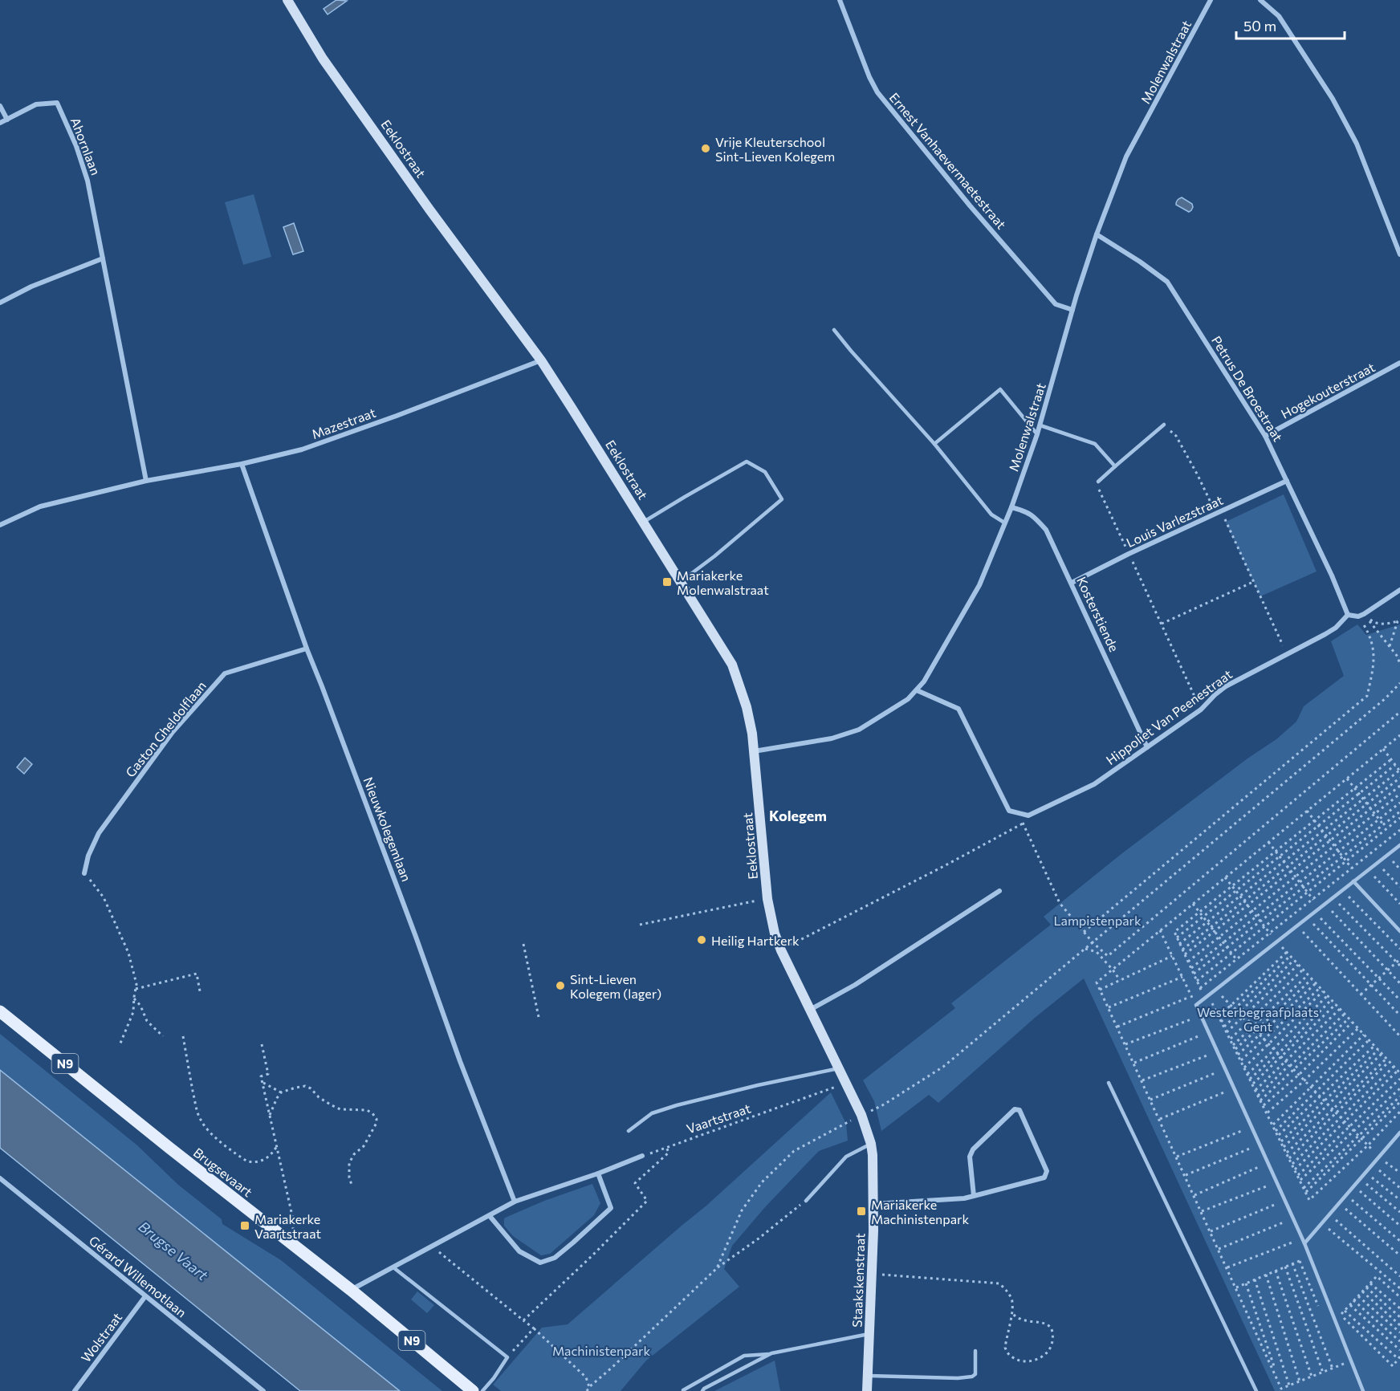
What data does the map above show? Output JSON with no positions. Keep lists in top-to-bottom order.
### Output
{
  "streets": {
    "main road": ["N9", "Brugsevaart"],
    "street": [
      "Molenwalstraat",
      "Ahornlaan",
      "Eeklostraat",
      "Ernest Vanhaevermaetestraat",
      "Petrus De Broestraat",
      "Hogekouterstraat",
      "Mazestraat",
      "Louis Varlezstraat",
      "Kosterstiende",
      "Hippoliet Van Peenestraat",
      "Gaston Gheldolflaan",
      "Nieuwkolegemlaan",
      "Gérard Willemotlaan",
      "Staakskenstraat",
      "Wolstraat"
    ],
    "path": ["Vaartstraat"]
  },
  "crossings": [
    ["Molenwalstraat", "Eeklostraat"],
    ["Molenwalstraat", "Ernest Vanhaevermaetestraat"],
    ["Molenwalstraat", "Petrus De Broestraat"],
    ["Molenwalstraat", "Kosterstiende"],
    ["Eeklostraat", "Mazestraat"],
    ["Eeklostraat", "Vaartstraat"],
    ["Eeklostraat", "Staakskenstraat"],
    ["Petrus De Broestraat", "Hogekouterstraat"],
    ["Petrus De Broestraat", "Louis Varlezstraat"],
    ["Petrus De Broestraat", "Hippoliet Van Peenestraat"],
    ["Mazestraat", "Nieuwkolegemlaan"],
    ["Louis Varlezstraat", "Kosterstiende"],
    ["Kosterstiende", "Hippoliet Van Peenestraat"],
    ["Gaston Gheldolflaan", "Nieuwkolegemlaan"],
    ["Gérard Willemotlaan", "Wolstraat"]
  ],
  "districts": ["Kolegem"],
  "water": ["Brugse Vaart"],
  "parks": ["Lampistenpark", "Westerbegraafplaats Gent", "Machinistenpark"],
  "places": {
    "other": ["Vrije Kleuterschool Sint-Lieven Kolegem", "Heilig Hartkerk", "Sint-Lieven Kolegem (lager)"],
    "transit": ["Mariakerke Molenwalstraat", "Mariakerke Machinistenpark", "Mariakerke Vaartstraat"]
  },
  "scale_bar": "50 m"
}
